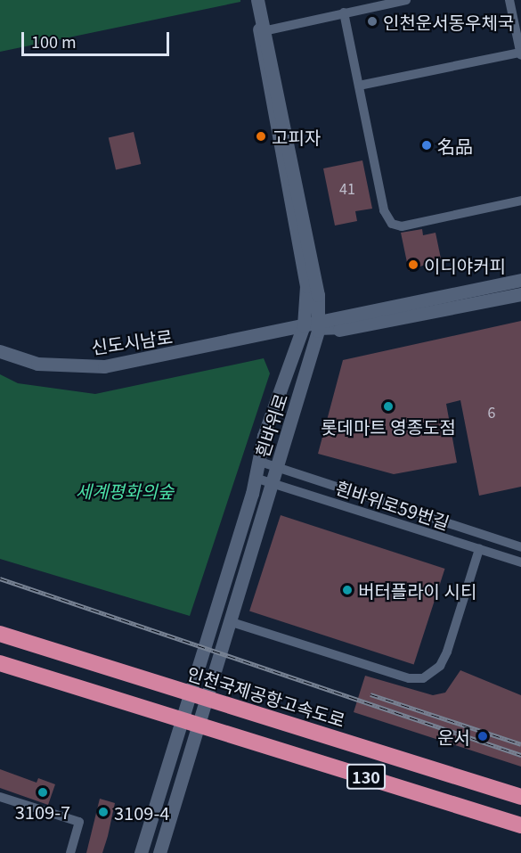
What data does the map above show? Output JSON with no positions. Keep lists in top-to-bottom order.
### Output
{
  "streets": {
    "highway": ["인천국제공항고속도로", "130"],
    "street": ["신도시남로", "흰바위로", "흰바위로59번길"]
  },
  "crossings": [
    ["신도시남로", "흰바위로"],
    ["흰바위로", "흰바위로59번길"]
  ],
  "parks": ["세계평화의숲"],
  "places": [
    "인천운서동우체국",
    "고피자",
    "名品",
    "이디야커피",
    "롯데마트 영종도점",
    "버터플라이 시티",
    "운서",
    "3109-7",
    "3109-4"
  ],
  "house_numbers": ["41", "6"],
  "scale_bar": "100 m"
}
